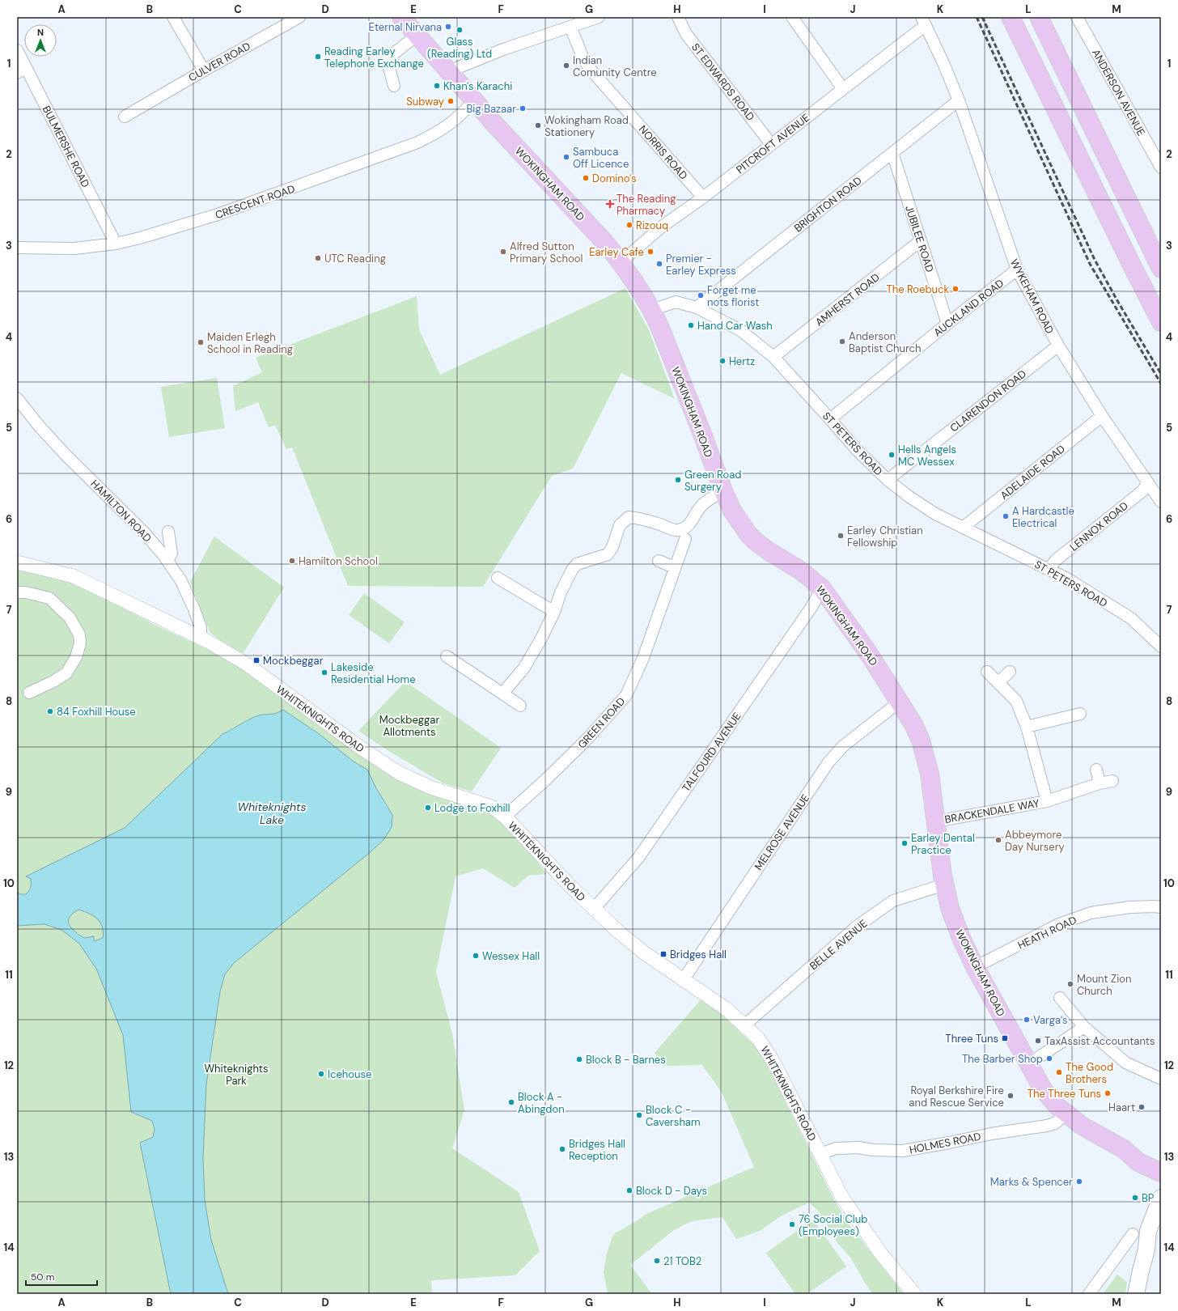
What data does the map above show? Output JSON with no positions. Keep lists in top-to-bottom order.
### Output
{
  "streets": {
    "main road": ["WOKINGHAM ROAD"],
    "street": [
      "CULVER ROAD",
      "ST EDWARDS ROAD",
      "ANDERSON AVENUE",
      "PITCROFT AVENUE",
      "BULMERSHE ROAD",
      "NORRIS ROAD",
      "CRESCENT ROAD",
      "BRIGHTON ROAD",
      "JUBILEE ROAD",
      "WYKEHAM ROAD",
      "AMHERST ROAD",
      "AUCKLAND ROAD",
      "CLARENDON ROAD",
      "ST PETERS ROAD",
      "ADELAIDE ROAD",
      "HAMILTON ROAD",
      "LENNOX ROAD",
      "WHITEKNIGHTS ROAD",
      "GREEN ROAD",
      "TALFOURD AVENUE",
      "BRACKENDALE WAY",
      "MELROSE AVENUE",
      "HEATH ROAD",
      "BELLE AVENUE",
      "HOLMES ROAD"
    ]
  },
  "crossings": [
    ["ST EDWARDS ROAD", "PITCROFT AVENUE"],
    ["PITCROFT AVENUE", "NORRIS ROAD"],
    ["PITCROFT AVENUE", "WOKINGHAM ROAD"],
    ["PITCROFT AVENUE", "WYKEHAM ROAD"],
    ["BULMERSHE ROAD", "CRESCENT ROAD"],
    ["WOKINGHAM ROAD", "CRESCENT ROAD"],
    ["WOKINGHAM ROAD", "ST PETERS ROAD"],
    ["WOKINGHAM ROAD", "TALFOURD AVENUE"],
    ["WOKINGHAM ROAD", "BRACKENDALE WAY"],
    ["WOKINGHAM ROAD", "MELROSE AVENUE"],
    ["WOKINGHAM ROAD", "HEATH ROAD"],
    ["WOKINGHAM ROAD", "BELLE AVENUE"],
    ["WOKINGHAM ROAD", "HOLMES ROAD"],
    ["BRIGHTON ROAD", "JUBILEE ROAD"],
    ["BRIGHTON ROAD", "WYKEHAM ROAD"],
    ["BRIGHTON ROAD", "ST PETERS ROAD"],
    ["JUBILEE ROAD", "AMHERST ROAD"],
    ["JUBILEE ROAD", "AUCKLAND ROAD"],
    ["WYKEHAM ROAD", "AUCKLAND ROAD"],
    ["WYKEHAM ROAD", "CLARENDON ROAD"],
    ["WYKEHAM ROAD", "ADELAIDE ROAD"],
    ["WYKEHAM ROAD", "LENNOX ROAD"],
    ["AMHERST ROAD", "ST PETERS ROAD"],
    ["AUCKLAND ROAD", "ST PETERS ROAD"],
    ["CLARENDON ROAD", "ST PETERS ROAD"],
    ["ST PETERS ROAD", "ADELAIDE ROAD"],
    ["ST PETERS ROAD", "LENNOX ROAD"],
    ["HAMILTON ROAD", "WHITEKNIGHTS ROAD"],
    ["WHITEKNIGHTS ROAD", "GREEN ROAD"],
    ["WHITEKNIGHTS ROAD", "TALFOURD AVENUE"],
    ["WHITEKNIGHTS ROAD", "MELROSE AVENUE"],
    ["WHITEKNIGHTS ROAD", "BELLE AVENUE"],
    ["WHITEKNIGHTS ROAD", "HOLMES ROAD"]
  ],
  "water": ["Whiteknights Lake"],
  "parks": ["Mockbeggar Allotments", "Whiteknights Park"],
  "places": {
    "other": [
      "Eternal Nirvana",
      "Glass (Reading) Ltd",
      "Reading Earley Telephone Exchange",
      "Indian Comunity Centre",
      "Khan's Karachi",
      "Subway",
      "Big Bazaar",
      "Wokingham Road Stationery",
      "Sambuca Off Licence",
      "Domino's",
      "Rizouq",
      "Alfred Sutton Primary School",
      "Earley Cafe",
      "UTC Reading",
      "Premier - Earley Express",
      "The Roebuck",
      "Forget me nots florist",
      "Hand Car Wash",
      "Anderson Baptist Church",
      "Maiden Erlegh School in Reading",
      "Hertz",
      "Hells Angels MC Wessex",
      "Green Road Surgery",
      "A Hardcastle Electrical",
      "Earley Christian Fellowship",
      "Hamilton School",
      "Lakeside Residential Home",
      "84 Foxhill House",
      "Lodge to Foxhill",
      "Abbeymore Day Nursery",
      "Earley Dental Practice",
      "Wessex Hall",
      "Mount Zion Church",
      "Varga's",
      "TaxAssist Accountants",
      "The Barber Shop",
      "Block B - Barnes",
      "The Good Brothers",
      "Icehouse",
      "The Three Tuns",
      "Royal Berkshire Fire and Rescue Service",
      "Block A - Abingdon",
      "Haart",
      "Block C - Caversham",
      "Bridges Hall Reception",
      "Marks & Spencer",
      "Block D - Days",
      "BP",
      "76 Social Club (Employees)",
      "21 TOB2"
    ],
    "health": ["The Reading Pharmacy"],
    "transit": ["Mockbeggar", "Bridges Hall", "Three Tuns"]
  },
  "scale_bar": "50 m",
  "north": "top",
  "grid": {
    "columns": [
      "A",
      "B",
      "C",
      "D",
      "E",
      "F",
      "G",
      "H",
      "I",
      "J",
      "K",
      "L",
      "M"
    ],
    "rows": [
      "1",
      "2",
      "3",
      "4",
      "5",
      "6",
      "7",
      "8",
      "9",
      "10",
      "11",
      "12",
      "13",
      "14"
    ]
  }
}
